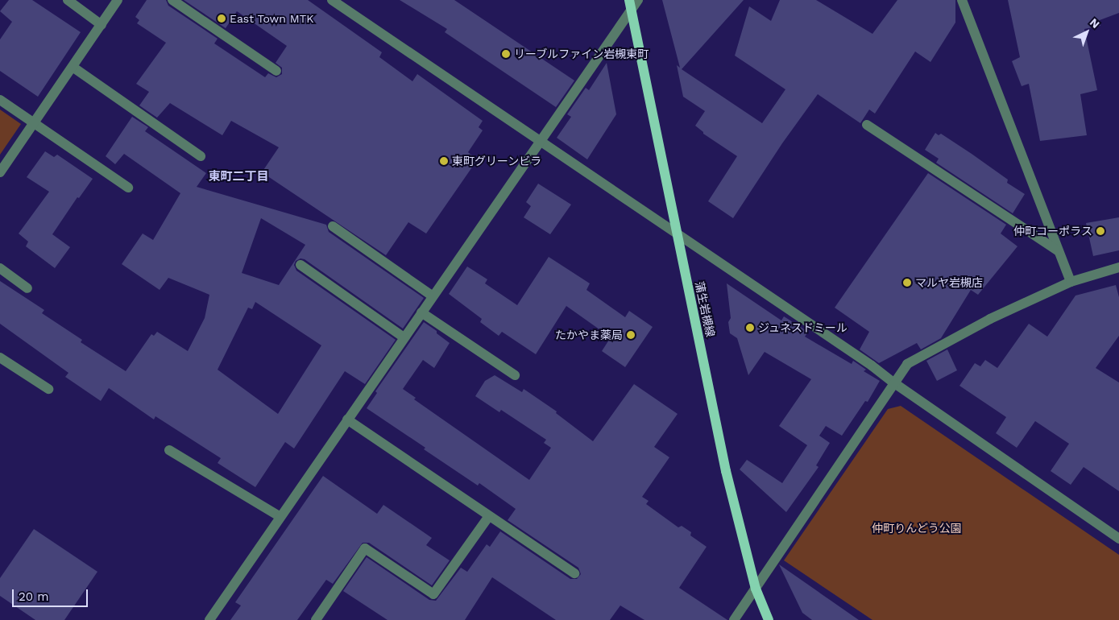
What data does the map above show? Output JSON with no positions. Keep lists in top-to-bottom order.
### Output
{
  "streets": {
    "main road": ["蒲生岩槻線"]
  },
  "districts": ["東町二丁目"],
  "parks": ["仲町りんどう公園"],
  "places": [
    "East Town MTK",
    "リーブルファイン岩槻東町",
    "東町グリーンビラ",
    "仲町コーポラス",
    "マルヤ岩槻店",
    "ジュネスドミール",
    "たかやま薬局"
  ],
  "scale_bar": "20 m",
  "north": "top right"
}
